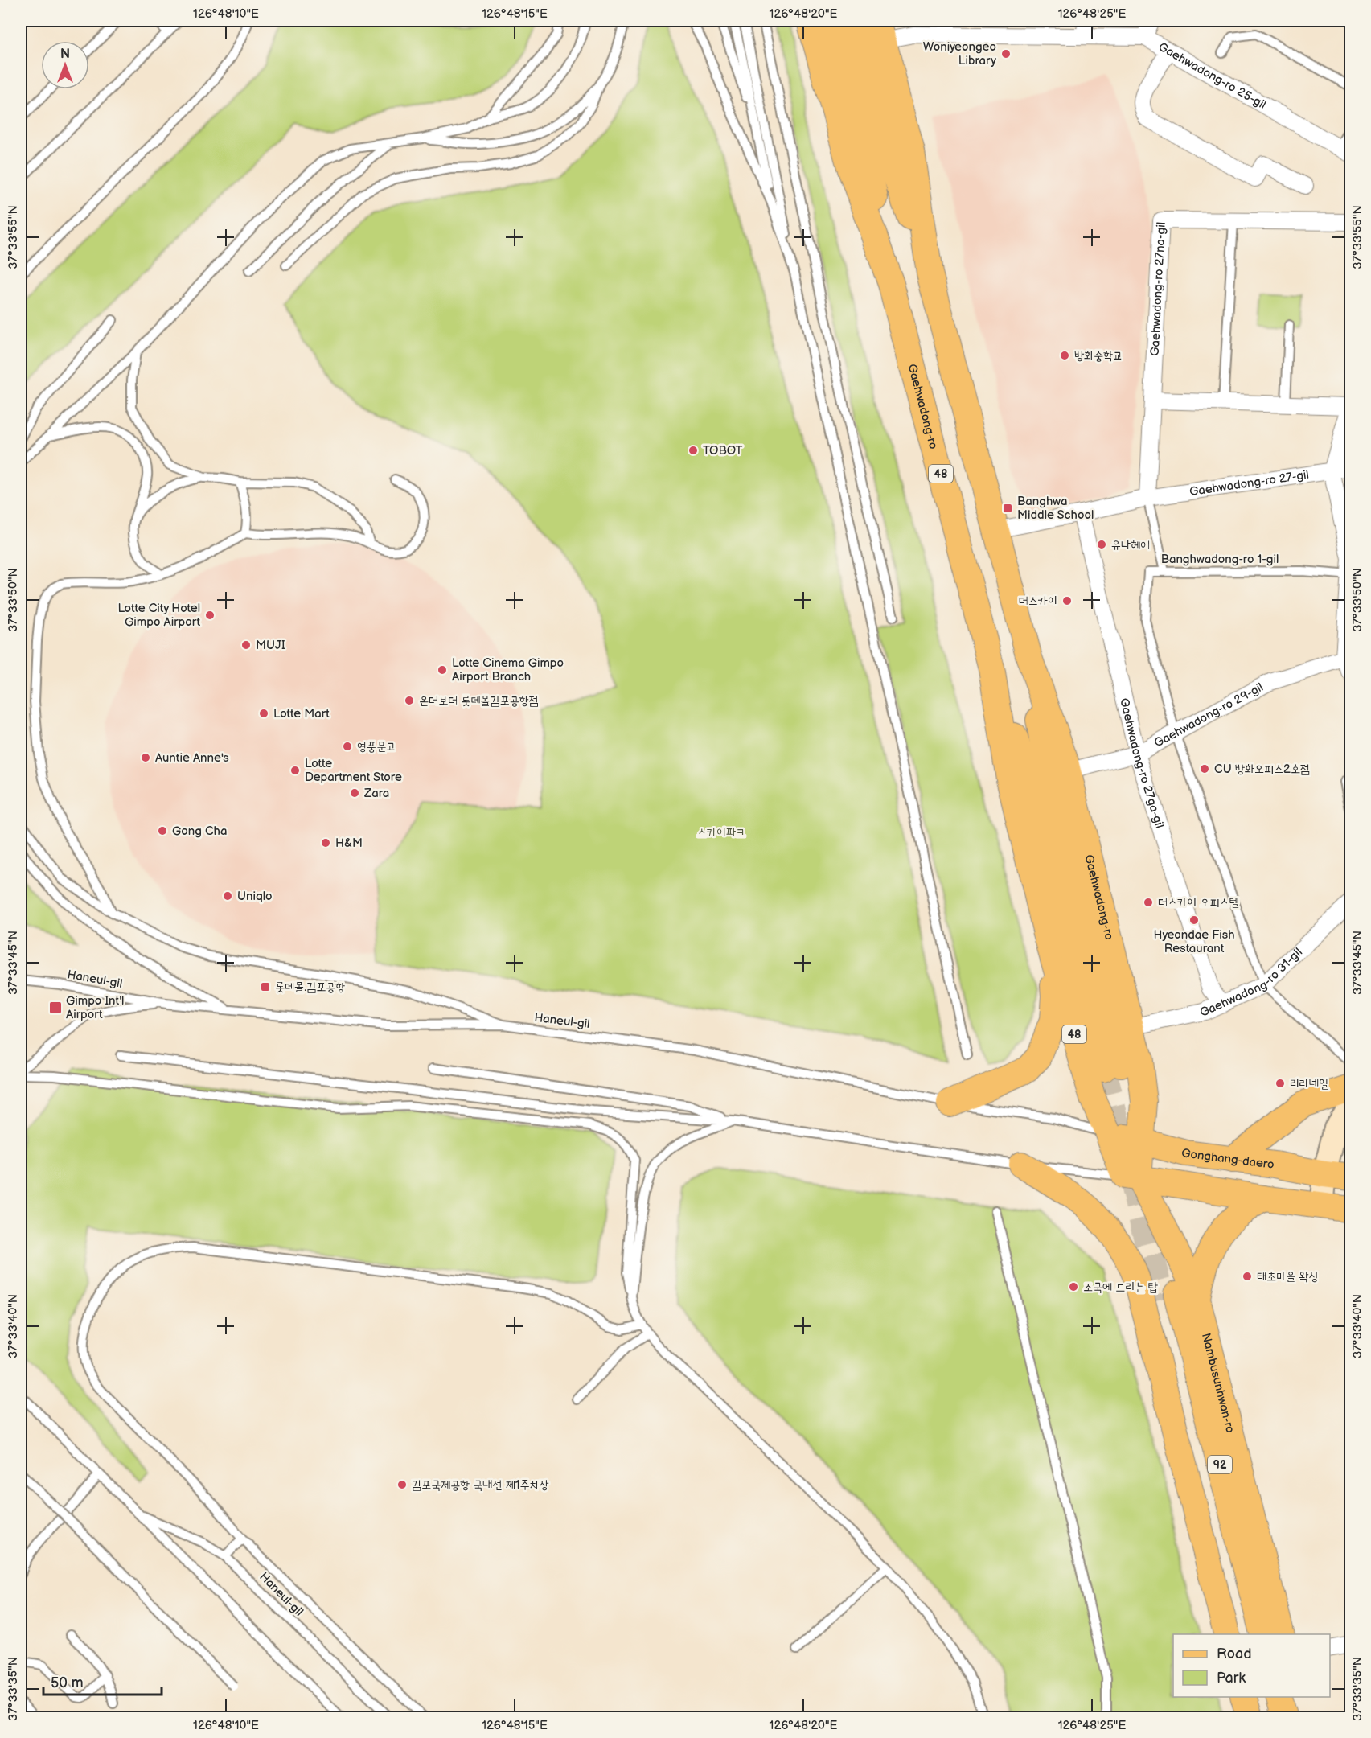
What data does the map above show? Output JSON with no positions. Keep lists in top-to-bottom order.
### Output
{
  "streets": {
    "main road": [
      "Gaehwadong-ro",
      "48",
      "Gonghang-daero",
      "Nambusunhwan-ro",
      "92"
    ],
    "street": [
      "Gaehwadong-ro 25-gil",
      "Gaehwadong-ro 27na-gil",
      "Gaehwadong-ro 27-gil",
      "Gaehwadong-ro 29-gil",
      "Gaehwadong-ro 27ga-gil",
      "Gaehwadong-ro 31-gil"
    ],
    "lane": ["Banghwadong-ro 1-gil", "Haneul-gil"]
  },
  "crossings": [
    ["Gaehwadong-ro 25-gil", "Gaehwadong-ro"],
    ["Gaehwadong-ro 27na-gil", "Gaehwadong-ro 27-gil"],
    ["Gaehwadong-ro", "Gaehwadong-ro 27-gil"],
    ["Gaehwadong-ro", "Gaehwadong-ro 29-gil"],
    ["Gaehwadong-ro", "Haneul-gil"],
    ["Gaehwadong-ro", "Gaehwadong-ro 31-gil"],
    ["Gaehwadong-ro", "Gonghang-daero"],
    ["Gaehwadong-ro", "Nambusunhwan-ro"],
    ["Gaehwadong-ro 27-gil", "Gaehwadong-ro 27ga-gil"],
    ["Banghwadong-ro 1-gil", "Gaehwadong-ro 29-gil"],
    ["Banghwadong-ro 1-gil", "Gaehwadong-ro 31-gil"],
    ["Gaehwadong-ro 29-gil", "Gaehwadong-ro 27ga-gil"],
    ["Gaehwadong-ro 27ga-gil", "Gaehwadong-ro 31-gil"],
    ["Haneul-gil", "Gonghang-daero"],
    ["Haneul-gil", "Nambusunhwan-ro"],
    ["Gonghang-daero", "Nambusunhwan-ro"],
    ["Nambusunhwan-ro", "92"]
  ],
  "parks": ["스카이파크"],
  "places": {
    "other": [
      "Woniyeongeo Library",
      "방화중학교",
      "TOBOT",
      "유나헤어",
      "더스카이",
      "Lotte City Hotel Gimpo Airport",
      "MUJI",
      "Lotte Cinema Gimpo Airport Branch",
      "온더보더 롯데몰김포공항점",
      "Lotte Mart",
      "영풍문고",
      "Auntie Anne's",
      "CU 방화오피스2호점",
      "Lotte Department Store",
      "Zara",
      "Gong Cha",
      "H&M",
      "Uniqlo",
      "더스카이 오피스텔",
      "Hyeondae Fish Restaurant",
      "리라네일",
      "태초마을 왁싱",
      "조국에 드리는 탑",
      "김포국제공항 국내선 제1주차장"
    ],
    "transit": ["Banghwa Middle School", "롯데몰.김포공항", "Gimpo Int'l Airport"]
  },
  "legend": ["Road", "Park"],
  "scale_bar": "50 m",
  "north": "top",
  "coordinates": [
    "126°48'10\"E",
    "126°48'15\"E",
    "126°48'20\"E",
    "126°48'25\"E",
    "37°33'55\"N",
    "37°33'50\"N",
    "37°33'45\"N",
    "37°33'40\"N",
    "37°33'35\"N"
  ]
}
